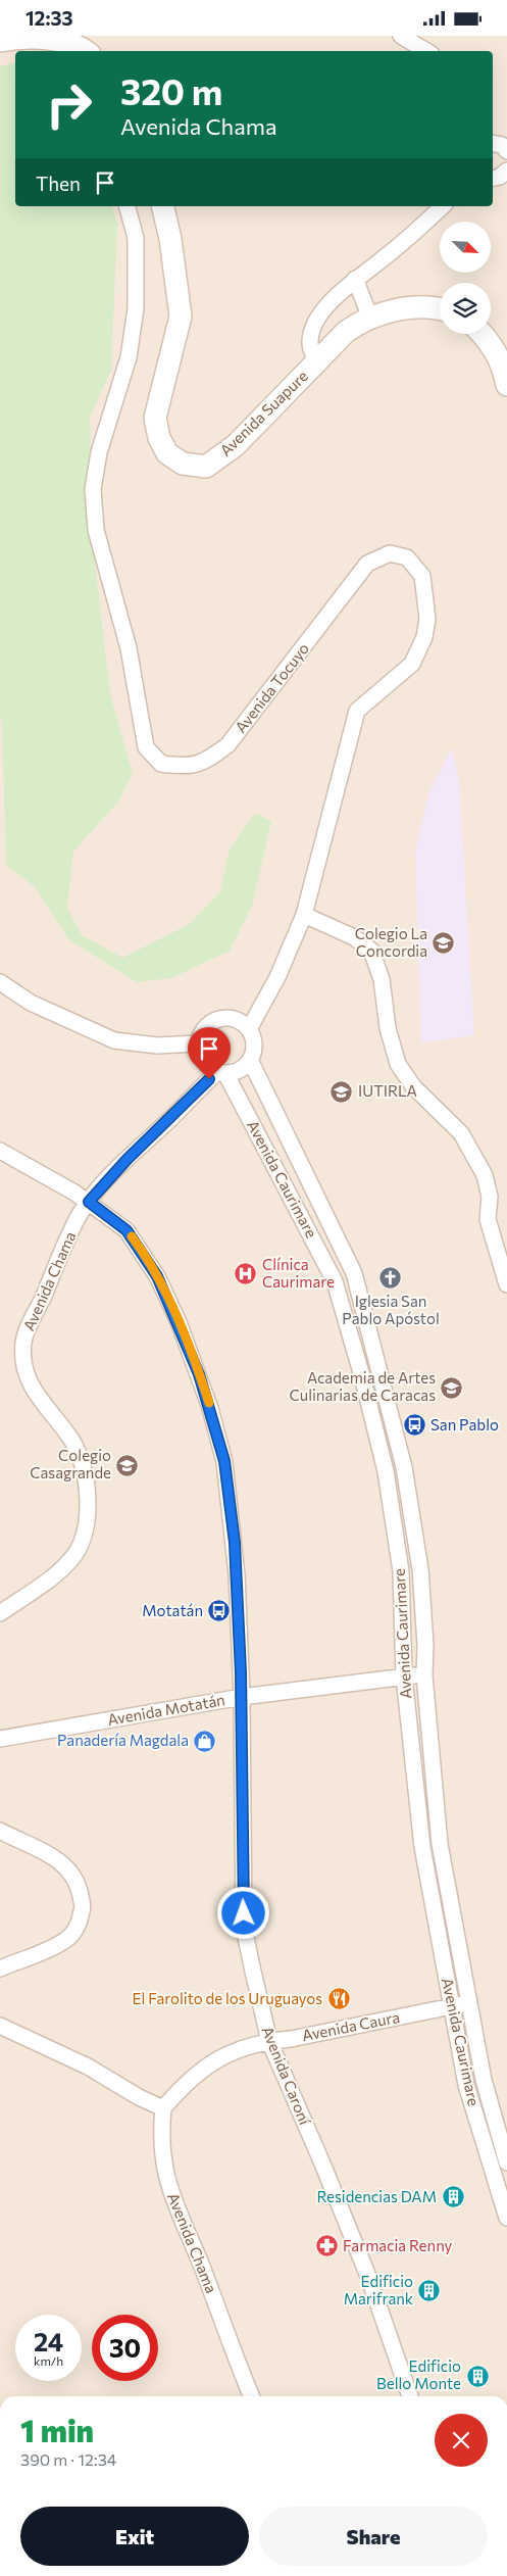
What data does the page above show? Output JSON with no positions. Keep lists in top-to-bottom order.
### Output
{
  "streets": {
    "street": [
      "Avenida Suapure",
      "Avenida Tocuyo",
      "Avenida Caurimare",
      "Avenida Chama",
      "Avenida Motatán",
      "Avenida Caura",
      "Avenida Caroní"
    ]
  },
  "crossings": [
    ["Avenida Tocuyo", "Avenida Caurimare"],
    ["Avenida Tocuyo", "Avenida Chama"],
    ["Avenida Caurimare", "Avenida Chama"],
    ["Avenida Caurimare", "Avenida Motatán"],
    ["Avenida Caurimare", "Avenida Caura"],
    ["Avenida Chama", "Avenida Caura"],
    ["Avenida Chama", "Avenida Caroní"],
    ["Avenida Motatán", "Avenida Caroní"],
    ["Avenida Caura", "Avenida Caroní"]
  ],
  "places": {
    "school or university": [
      "Colegio La Concordia",
      "IUTIRLA",
      "Academia de Artes Culinarias de Caracas",
      "Colegio Casagrande"
    ],
    "hospital": ["Clínica Caurimare"],
    "church": ["Iglesia San Pablo Apóstol"],
    "bus stop": ["San Pablo", "Motatán"],
    "shop": ["Panadería Magdala"],
    "restaurant": ["El Farolito de los Uruguayos"],
    "building": ["Residencias DAM", "Edificio Marifrank", "Edificio Bello Monte"],
    "pharmacy": ["Farmacia Renny"]
  },
  "north": "bottom right",
  "page": {
    "status": "12:33",
    "turn": ["320 m", "Avenida Chama"],
    "then": "Then",
    "speed": "24 km/h",
    "limit": "30",
    "heading": ["1 min", "390 m · 12:34"],
    "buttons": ["Exit", "Share"]
  }
}
